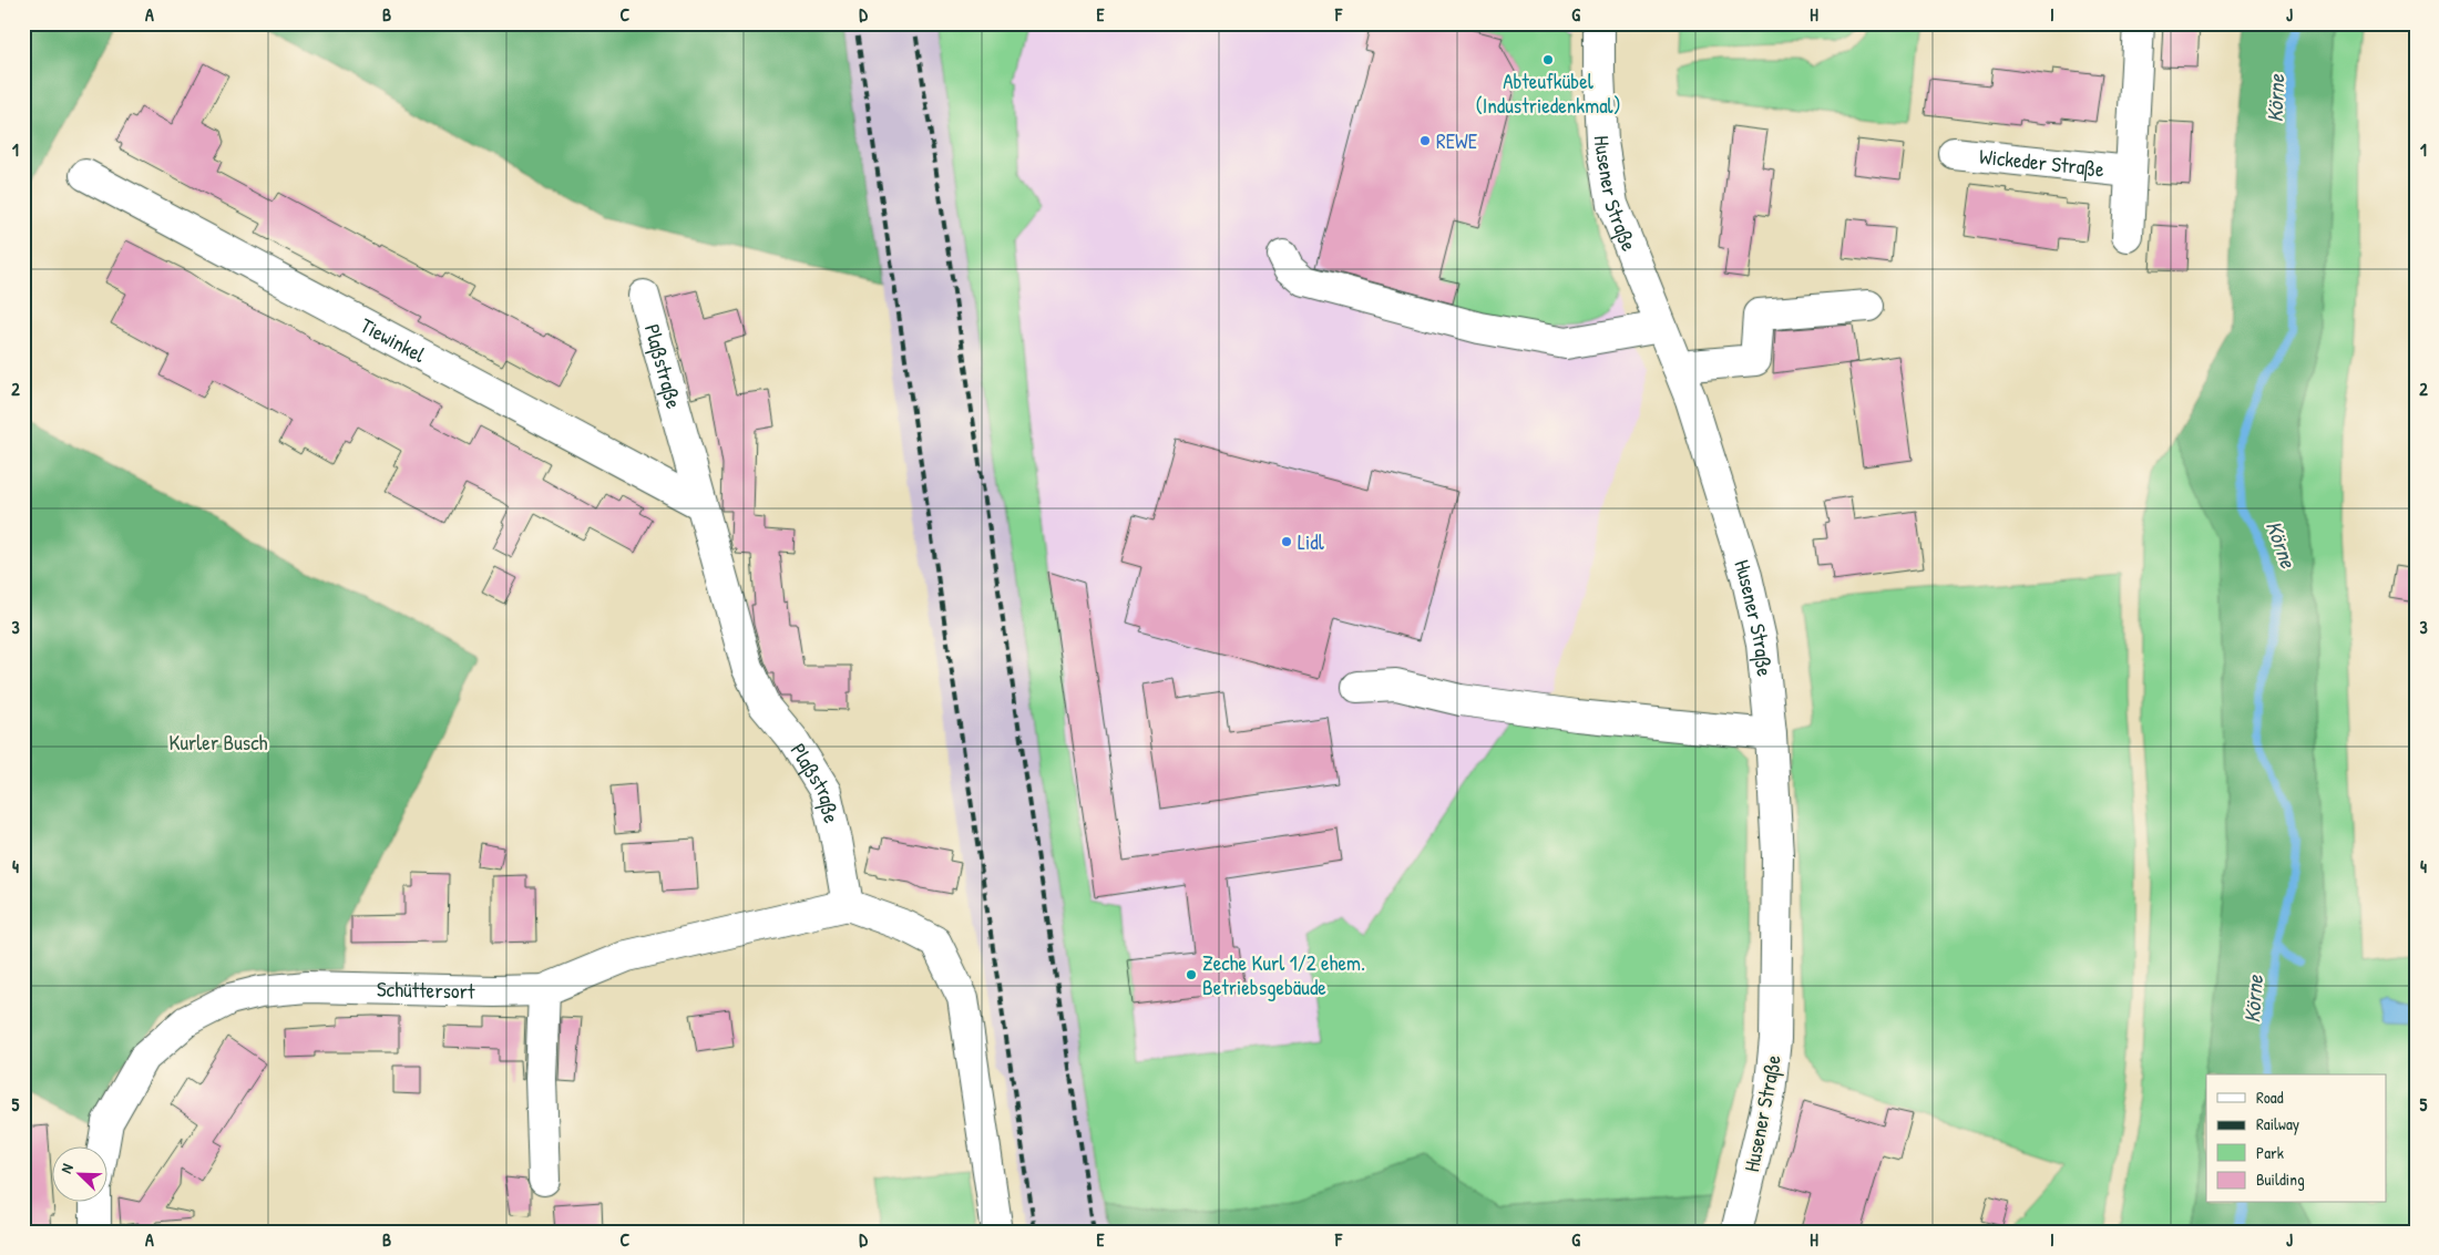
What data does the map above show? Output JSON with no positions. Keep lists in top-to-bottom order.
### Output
{
  "streets": {
    "street": [
      "Wickeder Straße",
      "Husener Straße",
      "Tiewinkel",
      "Plaßstraße",
      "Schüttersort"
    ]
  },
  "crossings": [
    ["Tiewinkel", "Plaßstraße"],
    ["Plaßstraße", "Schüttersort"]
  ],
  "water": ["Körne"],
  "parks": ["Kurler Busch"],
  "places": [
    "Abteufkübel (Industriedenkmal)",
    "REWE",
    "Lidl",
    "Zeche Kurl 1/2 ehem. Betriebsgebäude"
  ],
  "legend": [
    "Road",
    "Railway",
    "Park",
    "Building"
  ],
  "north": "top left",
  "grid": {
    "columns": [
      "A",
      "B",
      "C",
      "D",
      "E",
      "F",
      "G",
      "H",
      "I",
      "J"
    ],
    "rows": [
      "1",
      "2",
      "3",
      "4",
      "5"
    ]
  }
}
